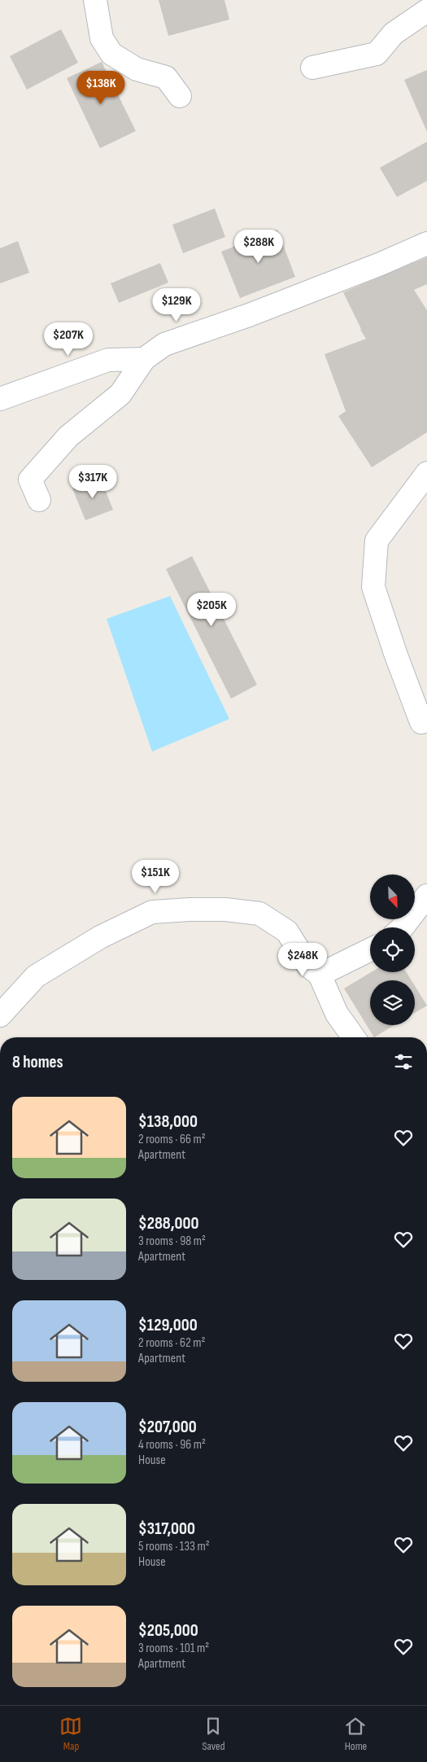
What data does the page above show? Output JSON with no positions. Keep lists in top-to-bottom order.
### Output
{
  "north": "bottom right",
  "page": {
    "price": [
      "$138K",
      "$288K",
      "$129K",
      "$207K",
      "$317K",
      "$205K",
      "$151K",
      "$248K"
    ],
    "heading": "8 homes",
    "list": [
      {
        "name": "$138,000",
        "note": "2 rooms · 66 m² · Apartment"
      },
      {
        "name": "$288,000",
        "note": "3 rooms · 98 m² · Apartment"
      },
      {
        "name": "$129,000",
        "note": "2 rooms · 62 m² · Apartment"
      },
      {
        "name": "$207,000",
        "note": "4 rooms · 96 m² · House"
      },
      {
        "name": "$317,000",
        "note": "5 rooms · 133 m² · House"
      },
      {
        "name": "$205,000",
        "note": "3 rooms · 101 m² · Apartment"
      }
    ],
    "tabs": ["Map", "Saved", "Home"]
  }
}
